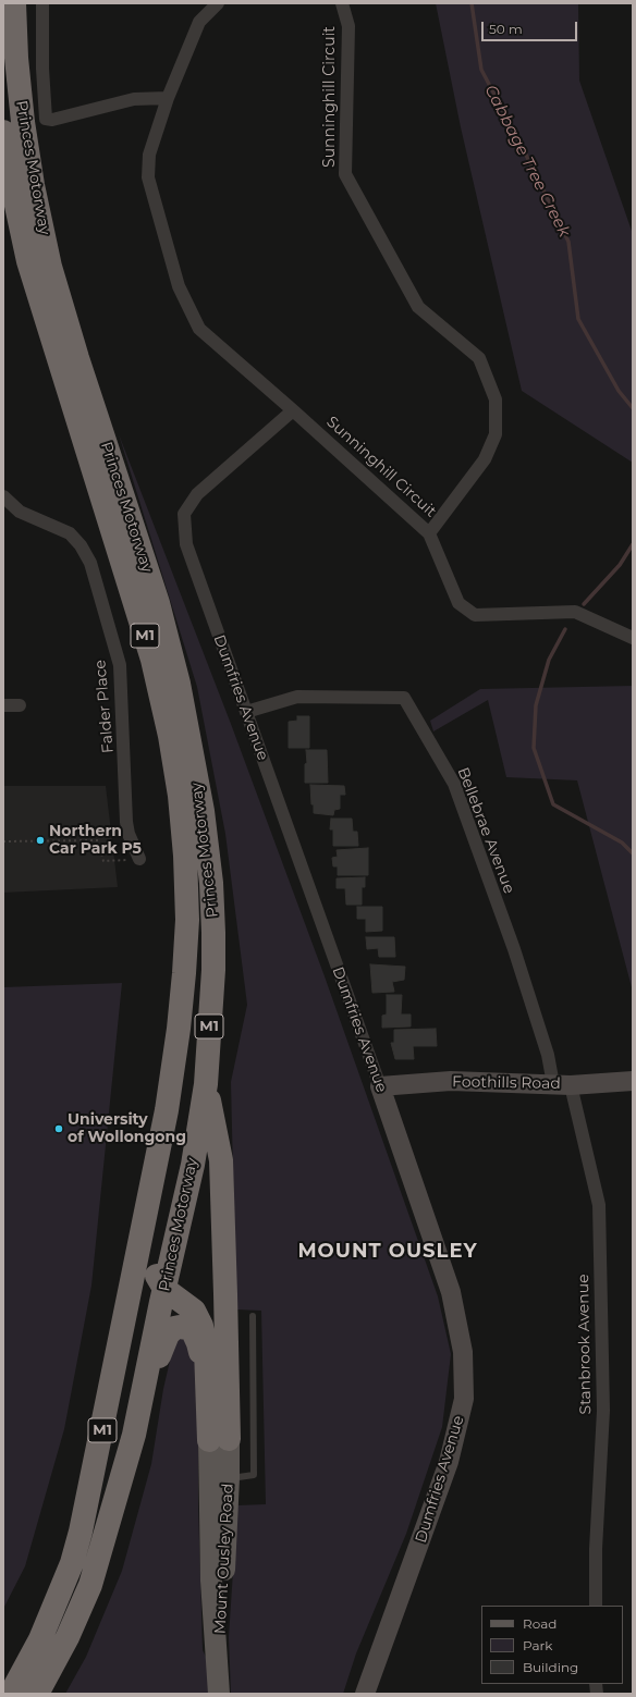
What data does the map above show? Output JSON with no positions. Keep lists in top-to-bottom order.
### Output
{
  "streets": {
    "highway": ["Princes Motorway", "M1"],
    "main road": ["Mount Ousley Road"],
    "street": [
      "Sunninghill Circuit",
      "Dumfries Avenue",
      "Falder Place",
      "Bellebrae Avenue",
      "Foothills Road",
      "Stanbrook Avenue"
    ]
  },
  "crossings": [
    ["Sunninghill Circuit", "Dumfries Avenue"],
    ["Dumfries Avenue", "Bellebrae Avenue"],
    ["Dumfries Avenue", "Foothills Road"],
    ["Bellebrae Avenue", "Foothills Road"],
    ["Bellebrae Avenue", "Stanbrook Avenue"],
    ["Foothills Road", "Stanbrook Avenue"]
  ],
  "districts": ["MOUNT OUSLEY"],
  "water": ["Cabbage Tree Creek"],
  "places": ["Northern Car Park P5", "University of Wollongong"],
  "legend": ["Road", "Park", "Building"],
  "scale_bar": "50 m"
}
